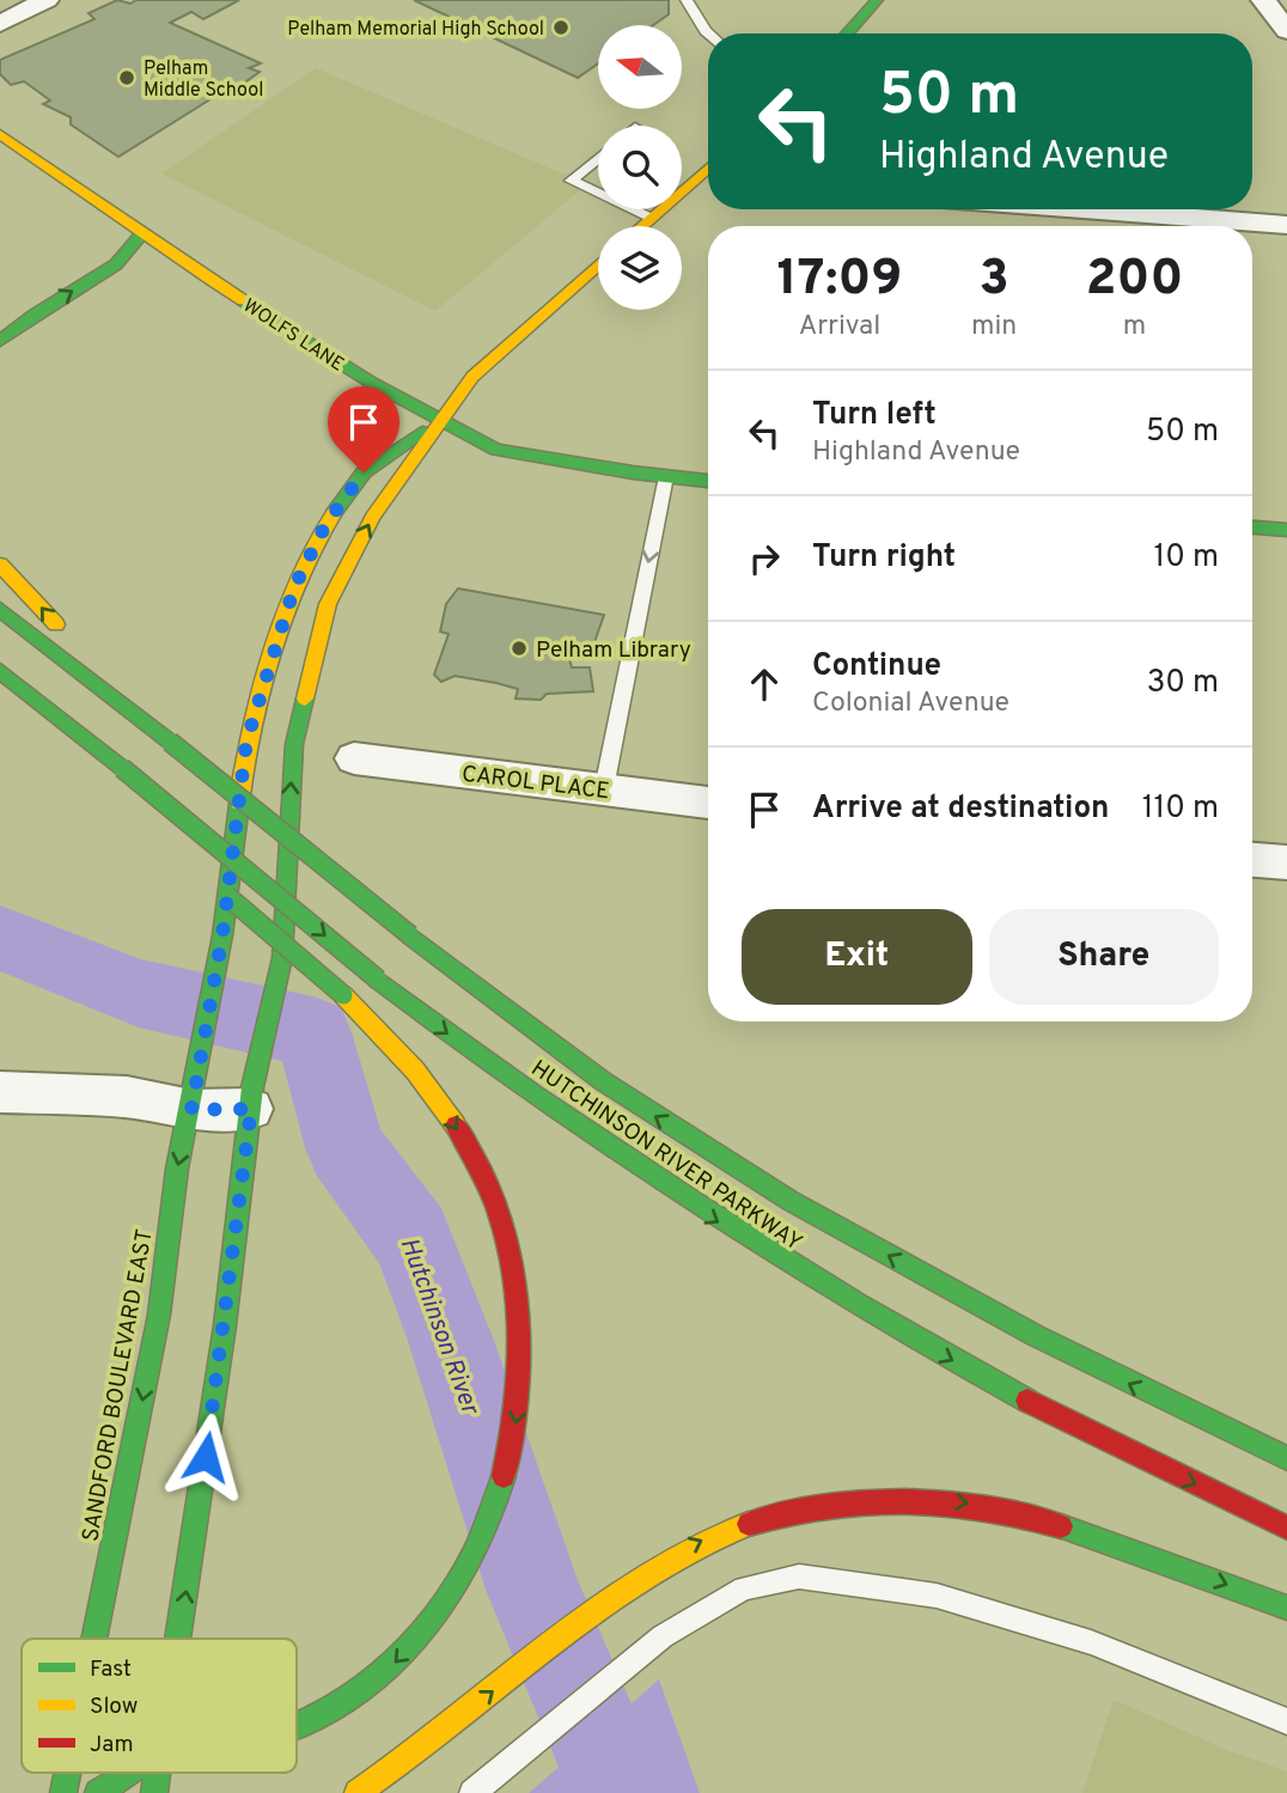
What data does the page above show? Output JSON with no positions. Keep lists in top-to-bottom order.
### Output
{
  "streets": {
    "main road": ["WOLFS LANE", "HUTCHINSON RIVER PARKWAY", "SANDFORD BOULEVARD EAST"],
    "street": ["CAROL PLACE"]
  },
  "crossings": [
    ["WOLFS LANE", "SANDFORD BOULEVARD EAST"]
  ],
  "water": ["Hutchinson River"],
  "places": ["Pelham Memorial High School", "Pelham Middle School", "Pelham Library"],
  "legend": ["Fast", "Slow", "Jam"],
  "north": "left",
  "page": {
    "turn": ["50 m", "Highland Avenue"],
    "eta": [
      "17:09",
      "Arrival",
      "3",
      "min",
      "200",
      "m"
    ],
    "list": [
      {
        "name": "Turn left",
        "note": "Highland Avenue",
        "value": "50 m"
      },
      {
        "name": "Turn right",
        "value": "10 m"
      },
      {
        "name": "Continue",
        "note": "Colonial Avenue",
        "value": "30 m"
      },
      {
        "name": "Arrive at destination",
        "value": "110 m"
      }
    ],
    "buttons": ["Exit", "Share"]
  }
}
